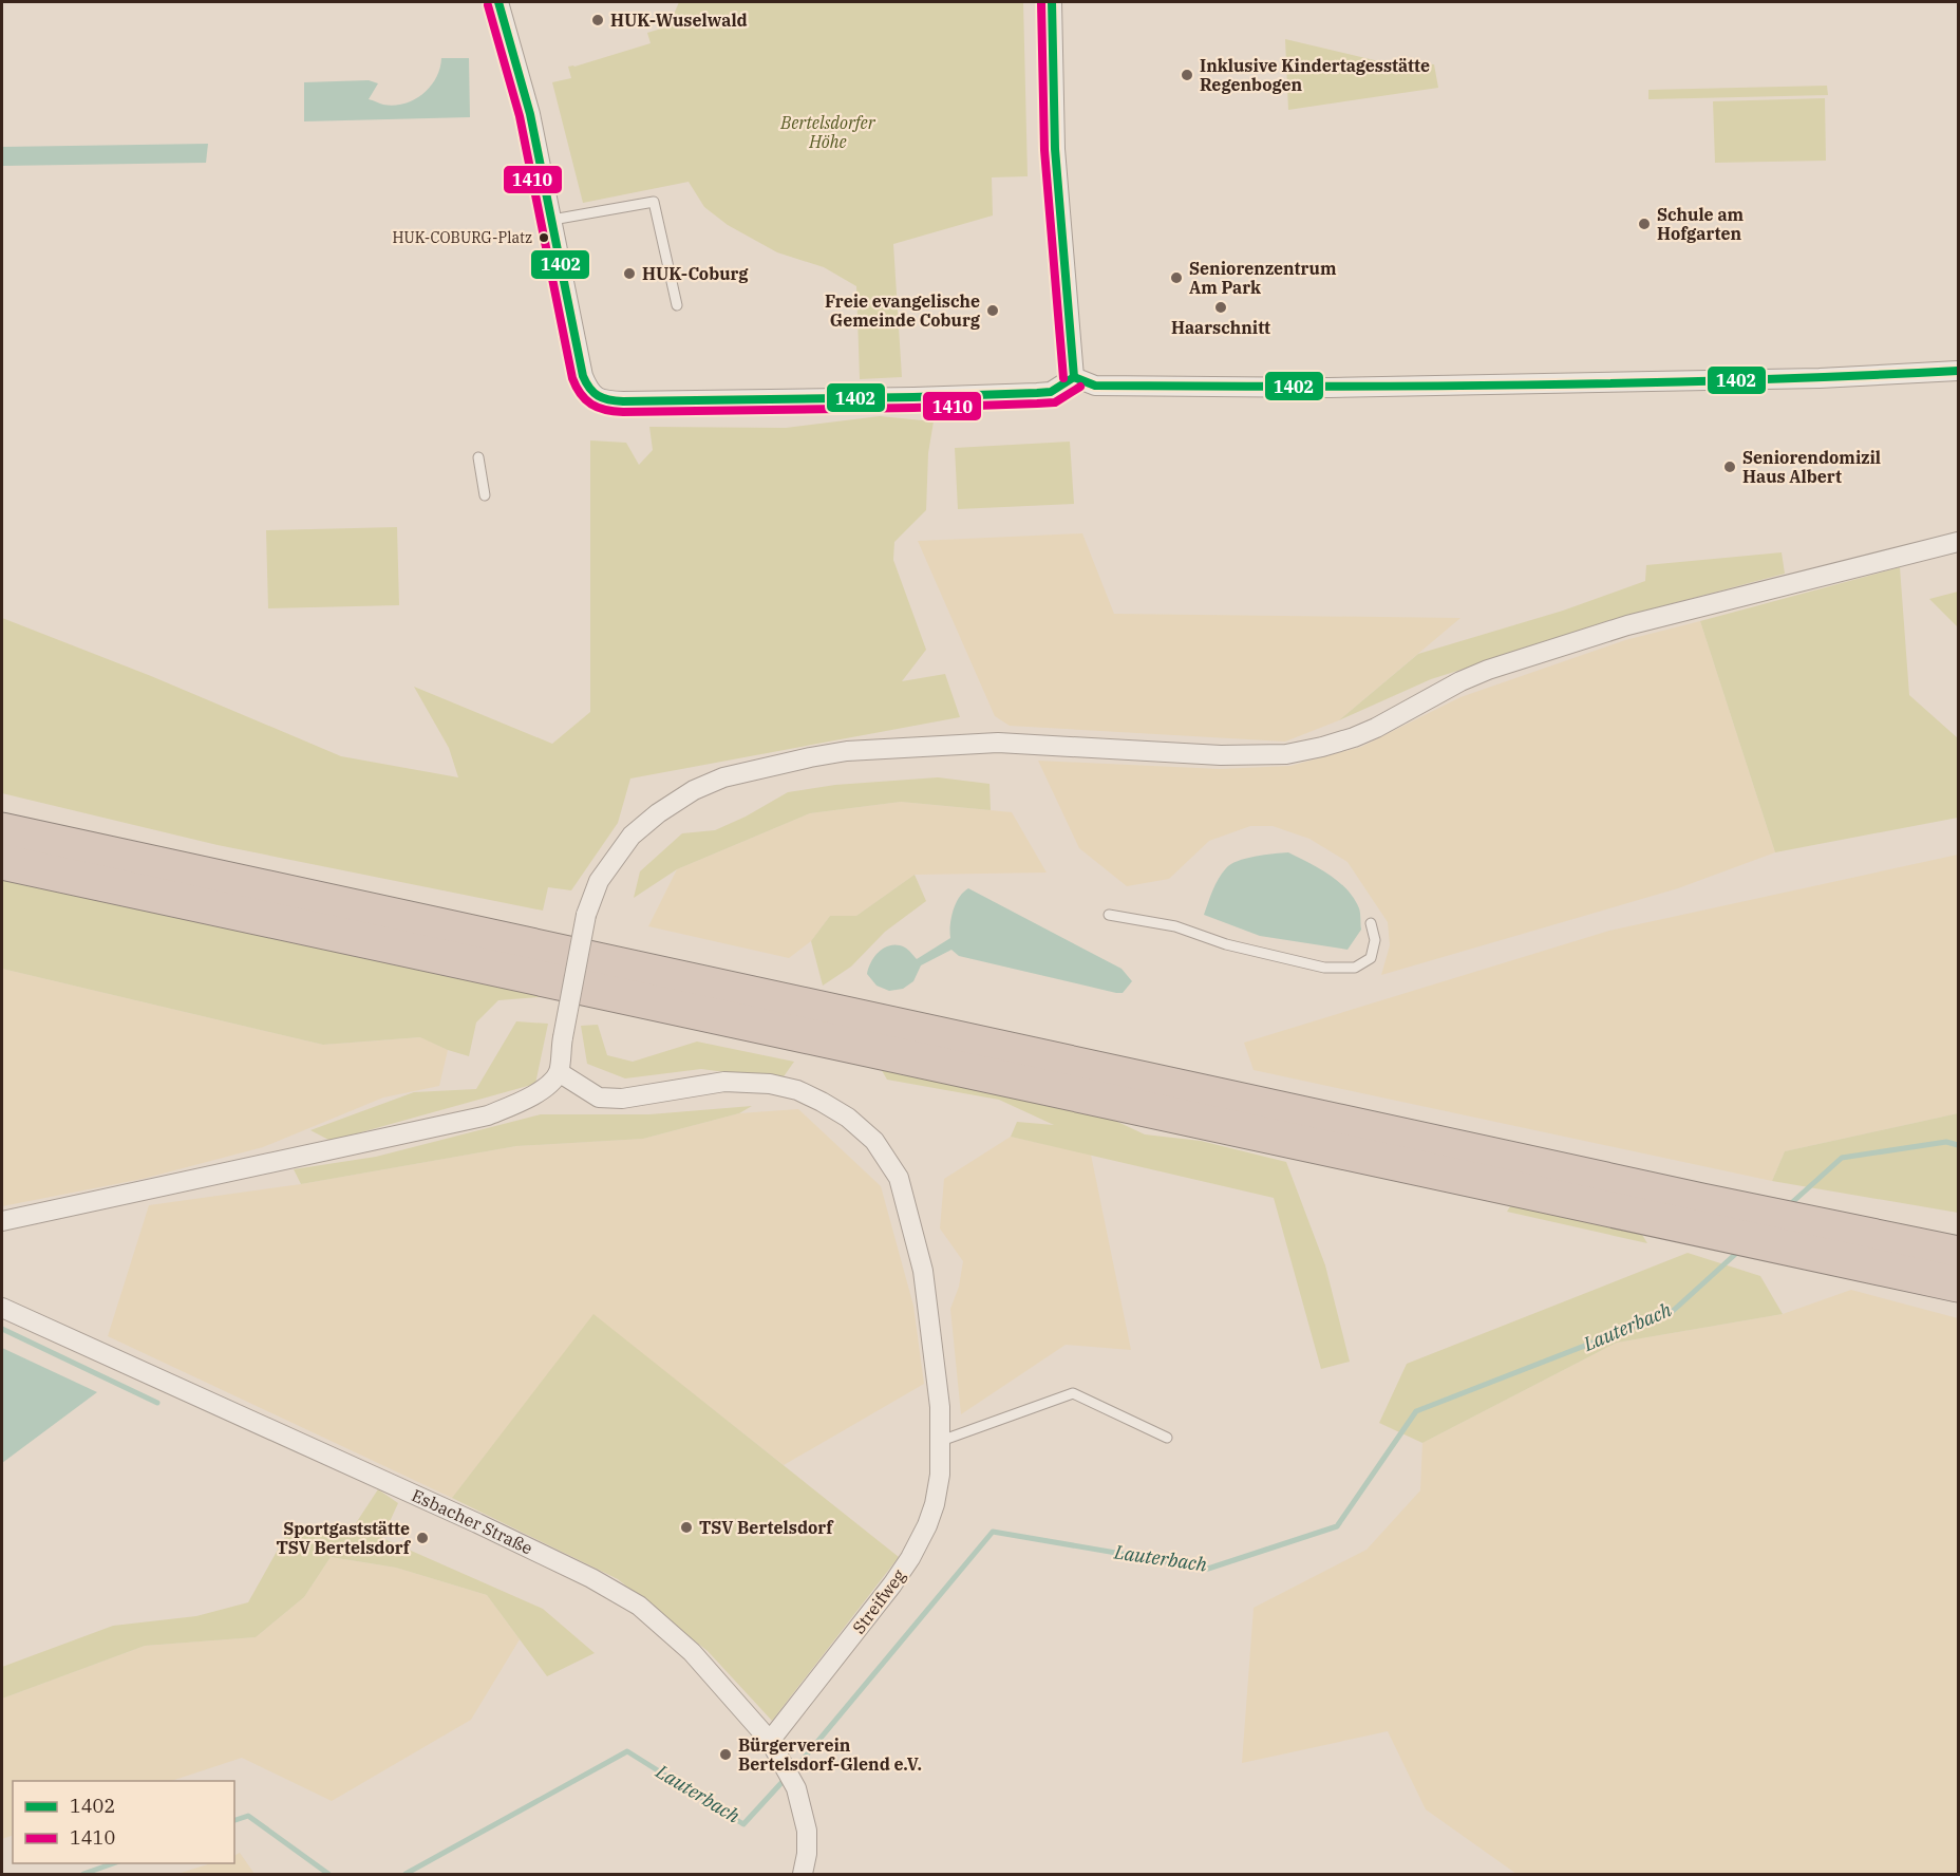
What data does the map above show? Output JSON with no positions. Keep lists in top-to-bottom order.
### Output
{
  "streets": {
    "street": ["Esbacher Straße", "Streifweg"]
  },
  "crossings": [
    ["Esbacher Straße", "Streifweg"]
  ],
  "water": ["Lauterbach"],
  "parks": ["Bertelsdorfer Höhe"],
  "places": [
    "HUK-Wuselwald",
    "Inklusive Kindertagesstätte Regenbogen",
    "Schule am Hofgarten",
    "HUK-COBURG-Platz",
    "HUK-Coburg",
    "Seniorenzentrum Am Park",
    "Haarschnitt",
    "Freie evangelische Gemeinde Coburg",
    "Seniorendomizil Haus Albert",
    "TSV Bertelsdorf",
    "Sportgaststätte TSV Bertelsdorf",
    "Bürgerverein Bertelsdorf-Glend e.V."
  ],
  "lines": ["transit line 1402", "transit line 1410"],
  "legend": ["1402", "1410"]
}
